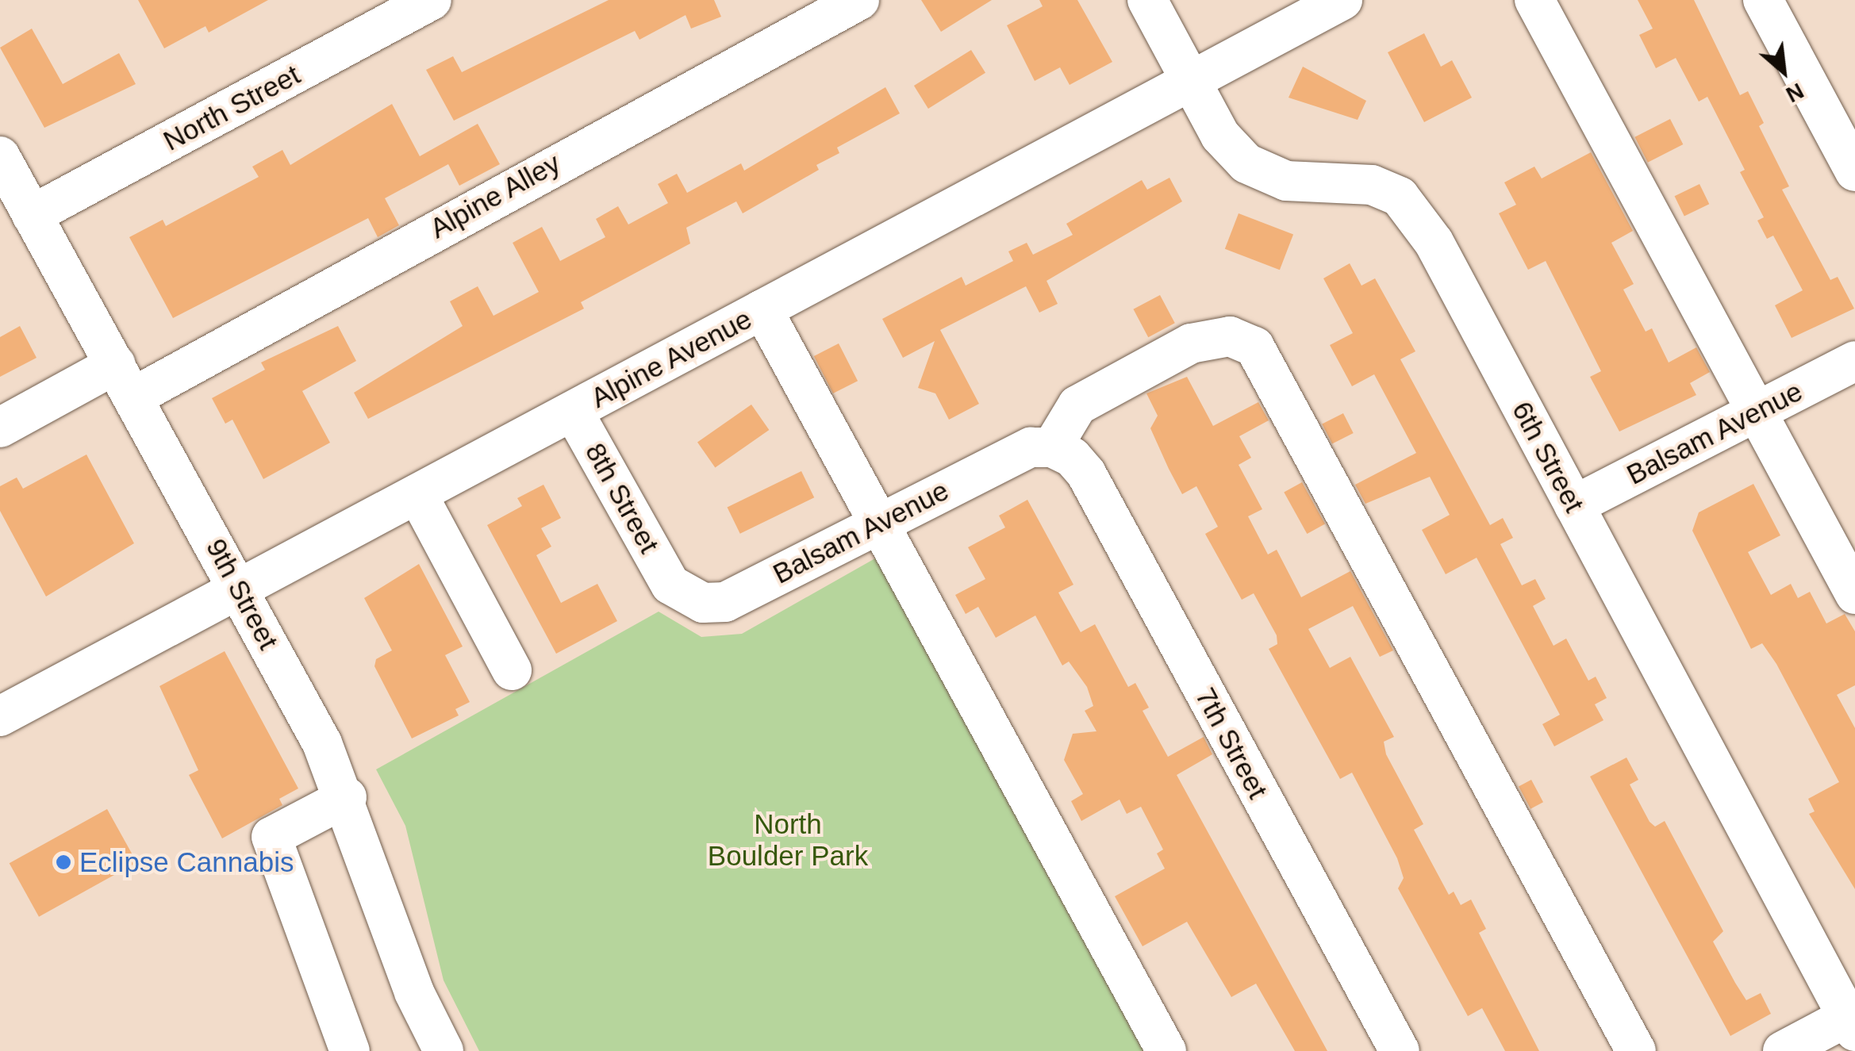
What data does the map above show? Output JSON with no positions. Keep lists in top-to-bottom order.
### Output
{
  "streets": {
    "street": [
      "North Street",
      "Alpine Alley",
      "Alpine Avenue",
      "Balsam Avenue",
      "6th Street",
      "8th Street",
      "9th Street",
      "7th Street"
    ]
  },
  "crossings": [
    ["North Street", "9th Street"],
    ["Alpine Alley", "9th Street"],
    ["Alpine Avenue", "6th Street"],
    ["Alpine Avenue", "8th Street"],
    ["Alpine Avenue", "9th Street"],
    ["Balsam Avenue", "6th Street"],
    ["Balsam Avenue", "8th Street"],
    ["Balsam Avenue", "7th Street"]
  ],
  "parks": ["North Boulder Park"],
  "places": ["Eclipse Cannabis"],
  "north": "bottom right"
}
